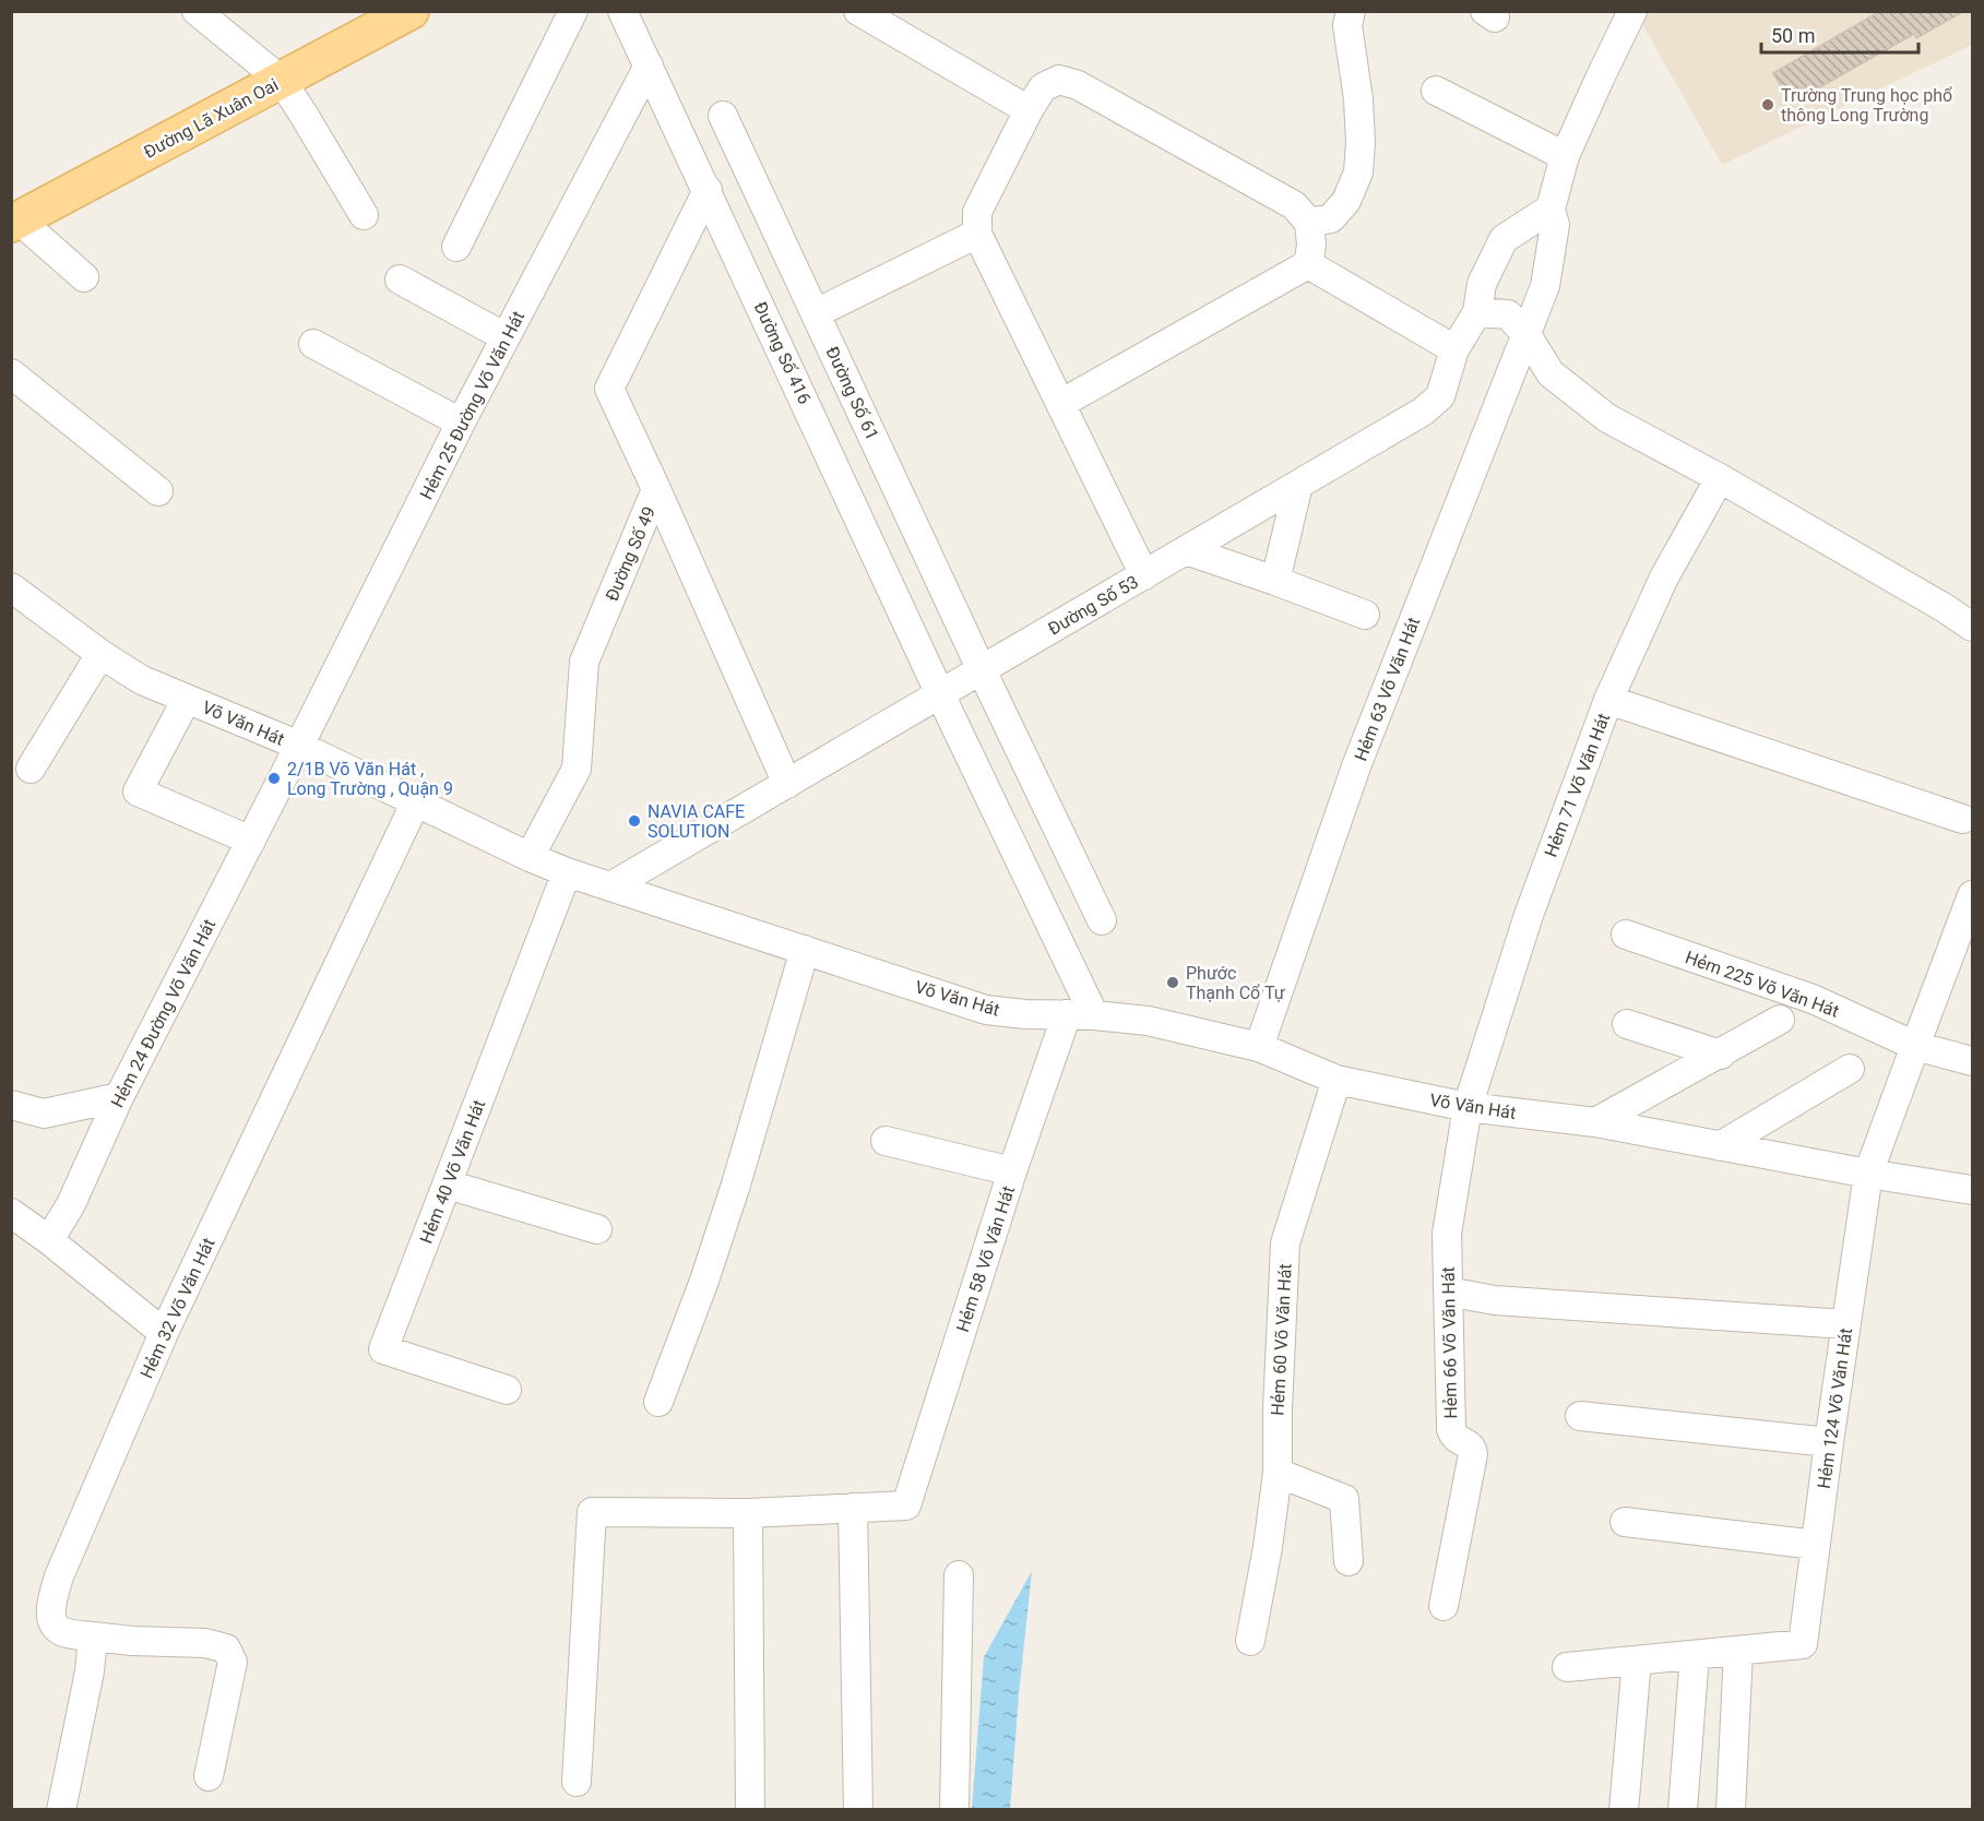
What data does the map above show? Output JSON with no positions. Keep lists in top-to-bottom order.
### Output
{
  "streets": {
    "main road": ["Đường Lã Xuân Oai"],
    "street": [
      "Đường Số 416",
      "Đường Số 61",
      "Hẻm 25 Đường Võ Văn Hát",
      "Đường Số 49",
      "Đường Số 53",
      "Hẻm 63 Võ Văn Hát",
      "Võ Văn Hát",
      "Hẻm 71 Võ Văn Hát",
      "Hẻm 225 Võ Văn Hát",
      "Hẻm 24 Đường Võ Văn Hát",
      "Hẻm 40 Võ Văn Hát",
      "Hẻm 58 Võ Văn Hát",
      "Hẻm 32 Võ Văn Hát",
      "Hẻm 60 Võ Văn Hát",
      "Hẻm 66 Võ Văn Hát",
      "Hẻm 124 Võ Văn Hát"
    ]
  },
  "crossings": [
    ["Đường Số 416", "Hẻm 25 Đường Võ Văn Hát"],
    ["Đường Số 416", "Đường Số 49"],
    ["Đường Số 416", "Đường Số 53"],
    ["Đường Số 416", "Võ Văn Hát"],
    ["Đường Số 416", "Hẻm 58 Võ Văn Hát"],
    ["Đường Số 61", "Đường Số 53"],
    ["Hẻm 25 Đường Võ Văn Hát", "Võ Văn Hát"],
    ["Hẻm 25 Đường Võ Văn Hát", "Hẻm 24 Đường Võ Văn Hát"],
    ["Đường Số 49", "Võ Văn Hát"],
    ["Đường Số 53", "Võ Văn Hát"],
    ["Hẻm 63 Võ Văn Hát", "Võ Văn Hát"],
    ["Võ Văn Hát", "Hẻm 71 Võ Văn Hát"],
    ["Võ Văn Hát", "Hẻm 24 Đường Võ Văn Hát"],
    ["Võ Văn Hát", "Hẻm 40 Võ Văn Hát"],
    ["Võ Văn Hát", "Hẻm 58 Võ Văn Hát"],
    ["Võ Văn Hát", "Hẻm 32 Võ Văn Hát"],
    ["Võ Văn Hát", "Hẻm 60 Võ Văn Hát"],
    ["Võ Văn Hát", "Hẻm 66 Võ Văn Hát"],
    ["Võ Văn Hát", "Hẻm 124 Võ Văn Hát"],
    ["Hẻm 71 Võ Văn Hát", "Hẻm 66 Võ Văn Hát"]
  ],
  "places": [
    "Trường Trung học phổ thông Long Trường",
    "2/1B Võ Văn Hát , Long Trường , Quận 9",
    "NAVIA CAFE SOLUTION",
    "Phước Thạnh Cổ Tự"
  ],
  "scale_bar": "50 m"
}
